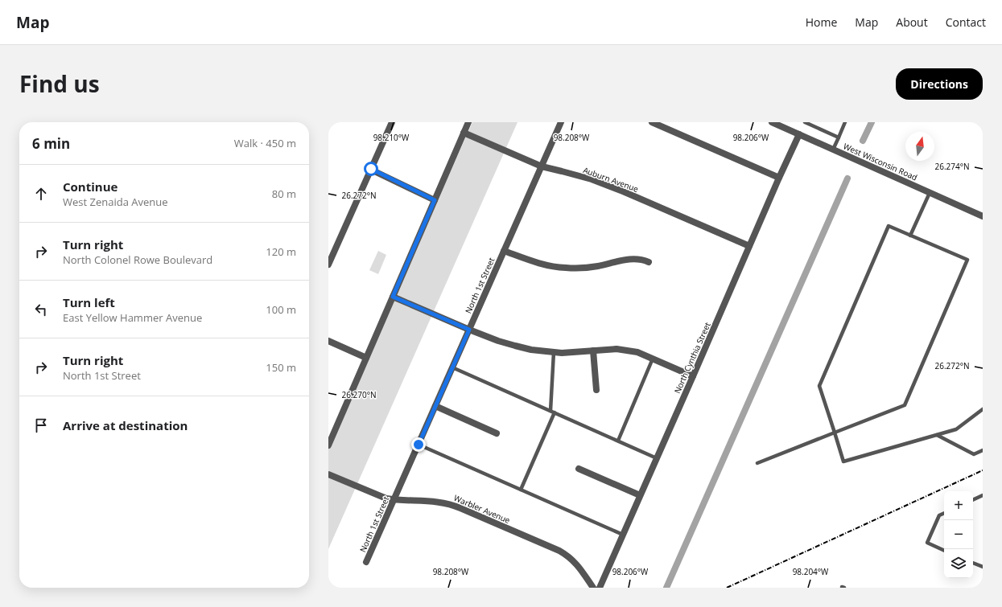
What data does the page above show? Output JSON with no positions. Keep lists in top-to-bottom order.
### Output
{
  "streets": {
    "street": [
      "West Wisconsin Road",
      "Auburn Avenue",
      "North 1st Street",
      "North Cynthia Street",
      "Warbler Avenue"
    ]
  },
  "crossings": [
    ["West Wisconsin Road", "North Cynthia Street"],
    ["Auburn Avenue", "North 1st Street"],
    ["Auburn Avenue", "North Cynthia Street"],
    ["North 1st Street", "Warbler Avenue"]
  ],
  "north": "top",
  "page": {
    "header": "Map",
    "nav": [
      "Home",
      "Map",
      "About",
      "Contact"
    ],
    "title": "Find us",
    "buttons": "Directions",
    "heading": ["6 min", "Walk · 450 m"],
    "list": [
      ["Continue", "West Zenaida Avenue", "80 m"],
      ["Turn right", "North Colonel Rowe Boulevard", "120 m"],
      ["Turn left", "East Yellow Hammer Avenue", "100 m"],
      ["Turn right", "North 1st Street", "150 m"],
      "Arrive at destination"
    ],
    "map_buttons": ["+", "−"]
  },
  "coordinates": [
    "98.210°W",
    "98.208°W",
    "98.206°W",
    "26.274°N",
    "26.272°N",
    "26.270°N",
    "98.204°W"
  ]
}
